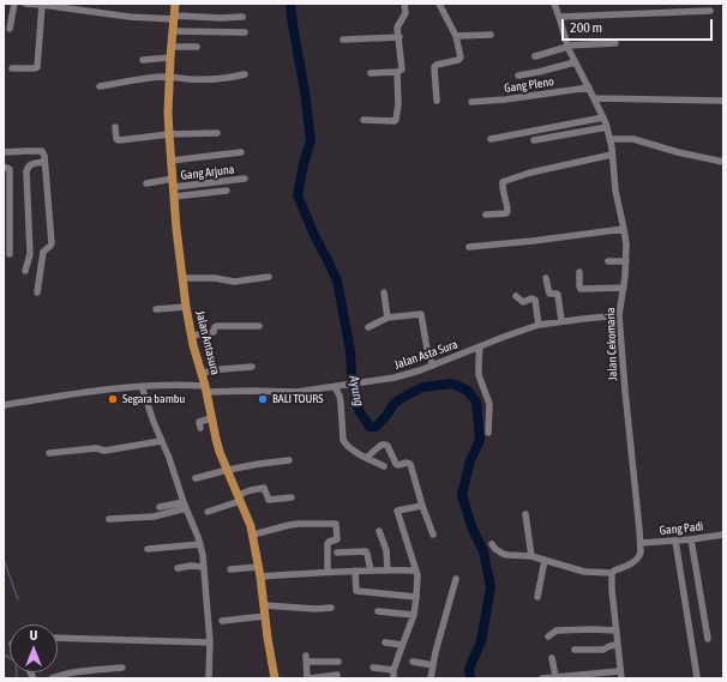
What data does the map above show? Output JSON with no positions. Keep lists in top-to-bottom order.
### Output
{
  "streets": {
    "main road": ["Jalan Antasura"],
    "street": [
      "Gang Pleno",
      "Gang Arjuna",
      "Jalan Cekomaria",
      "Jalan Asta Sura",
      "Gang Padi"
    ]
  },
  "crossings": [
    ["Gang Pleno", "Jalan Cekomaria"],
    ["Gang Arjuna", "Jalan Antasura"],
    ["Jalan Antasura", "Jalan Asta Sura"],
    ["Jalan Cekomaria", "Jalan Asta Sura"],
    ["Jalan Cekomaria", "Gang Padi"]
  ],
  "water": ["Ayung"],
  "places": ["Segara bambu", "BALI TOURS"],
  "scale_bar": "200 m",
  "north": "top"
}
